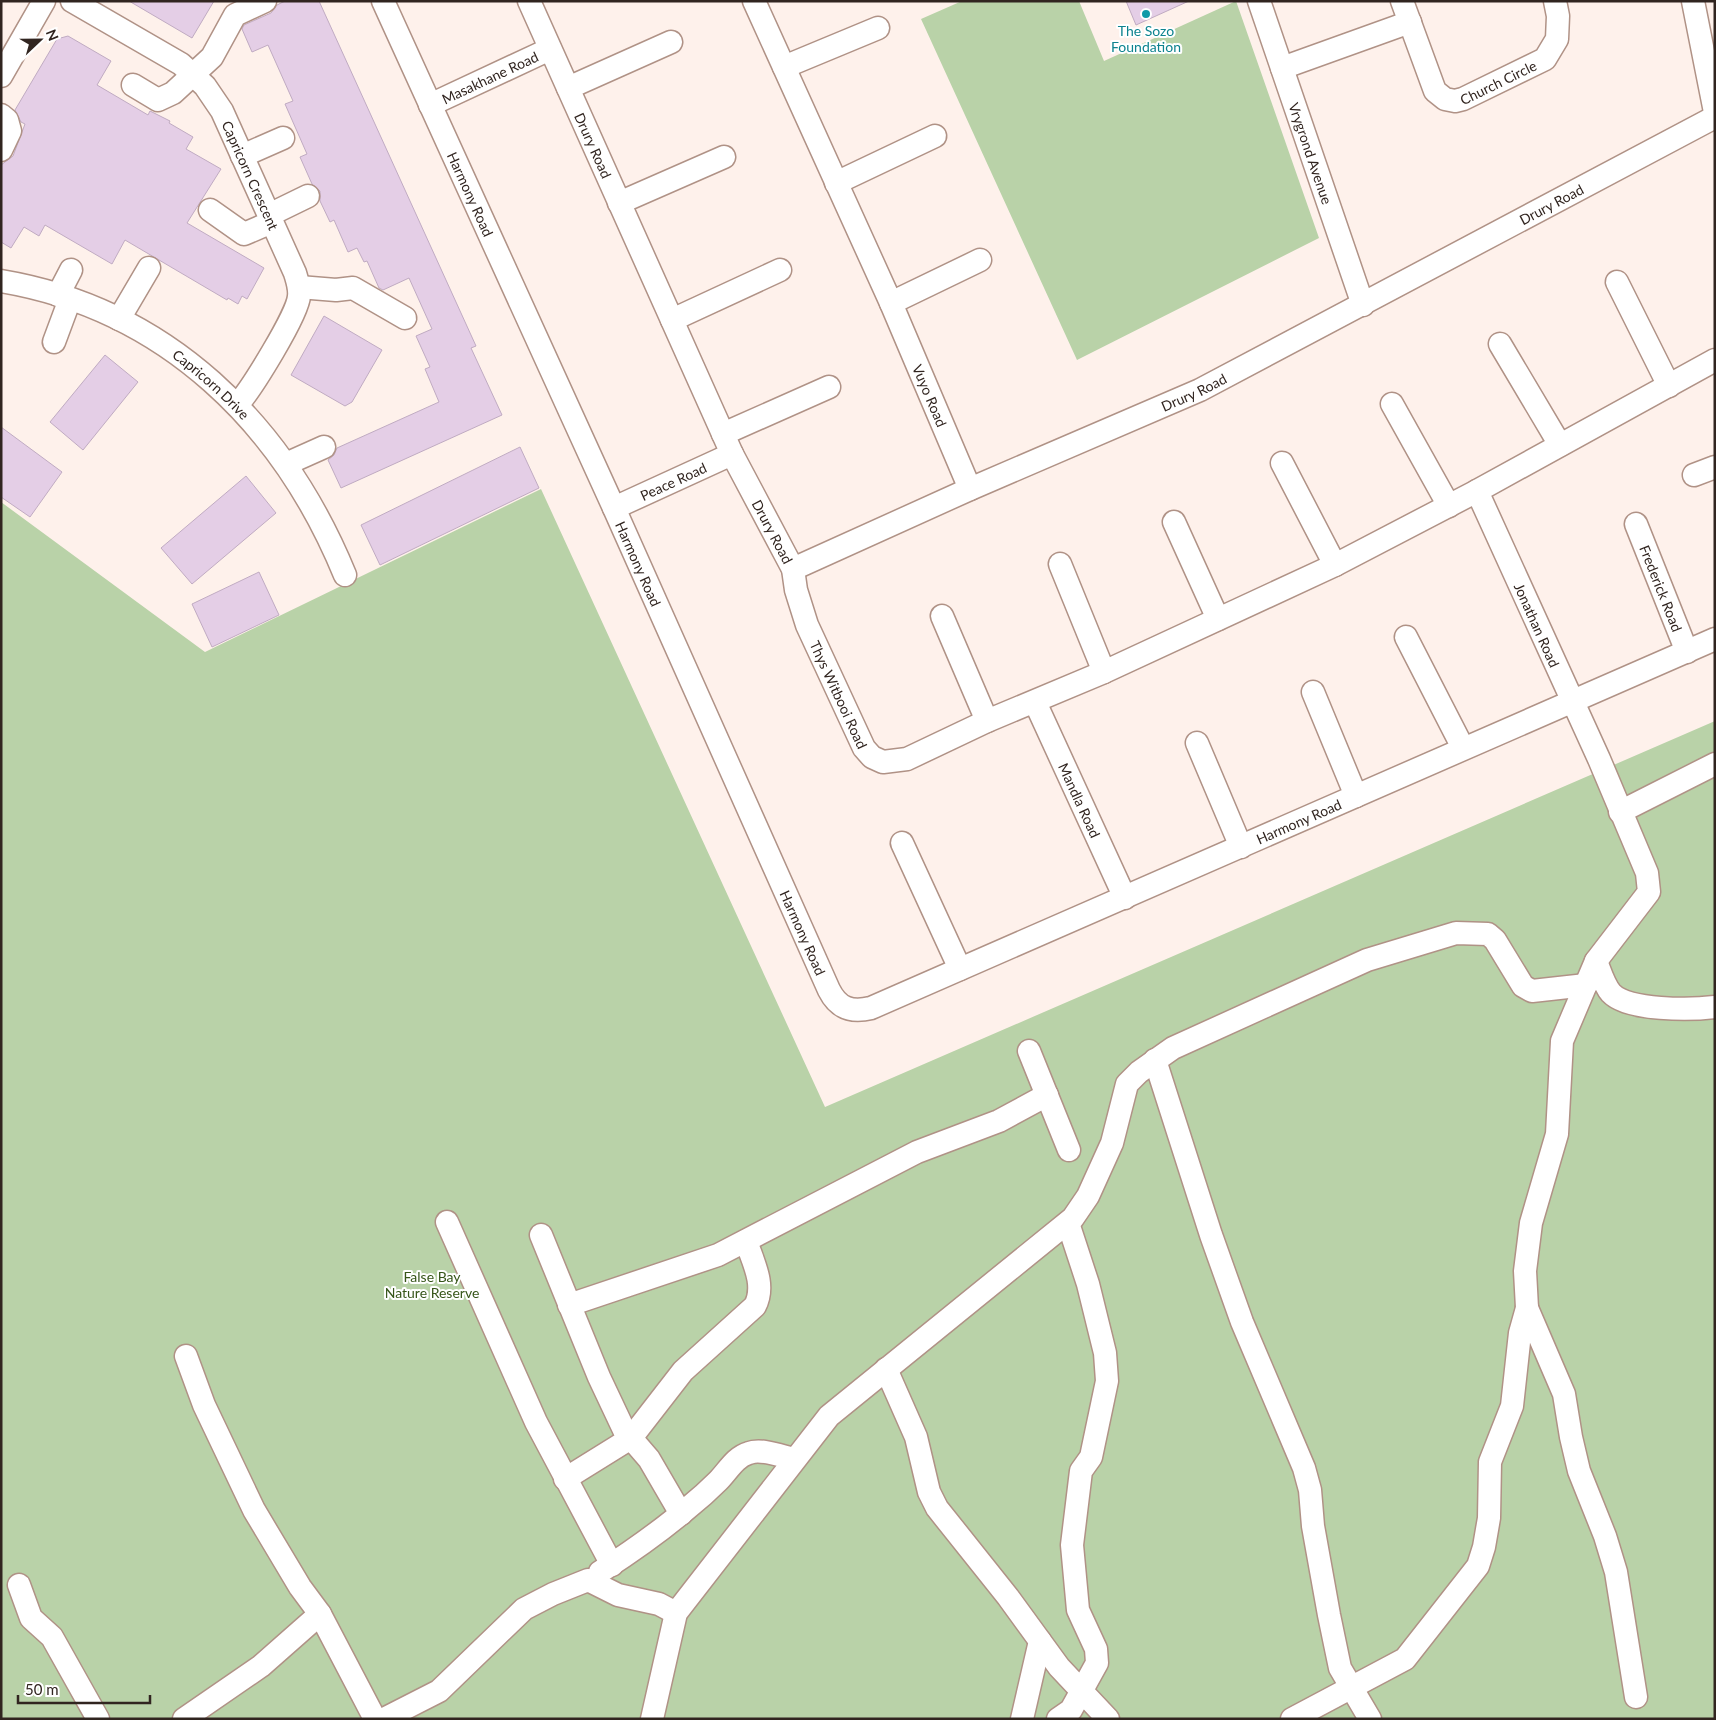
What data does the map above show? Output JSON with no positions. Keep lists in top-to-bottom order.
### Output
{
  "streets": {
    "street": [
      "Masakhane Road",
      "Church Circle",
      "Drury Road",
      "Vrygrond Avenue",
      "Capricorn Crescent",
      "Harmony Road",
      "Capricorn Drive",
      "Vuyo Road",
      "Peace Road",
      "Frederick Road",
      "Jonathan Road",
      "Thys Witbooi Road",
      "Mandla Road"
    ]
  },
  "crossings": [
    ["Masakhane Road", "Drury Road"],
    ["Masakhane Road", "Harmony Road"],
    ["Drury Road", "Vrygrond Avenue"],
    ["Drury Road", "Vuyo Road"],
    ["Drury Road", "Peace Road"],
    ["Drury Road", "Thys Witbooi Road"],
    ["Capricorn Crescent", "Capricorn Drive"],
    ["Harmony Road", "Peace Road"],
    ["Harmony Road", "Jonathan Road"],
    ["Harmony Road", "Mandla Road"],
    ["Jonathan Road", "Thys Witbooi Road"],
    ["Thys Witbooi Road", "Mandla Road"]
  ],
  "parks": ["False Bay Nature Reserve"],
  "places": ["The Sozo Foundation"],
  "scale_bar": "50 m",
  "north": "right"
}
